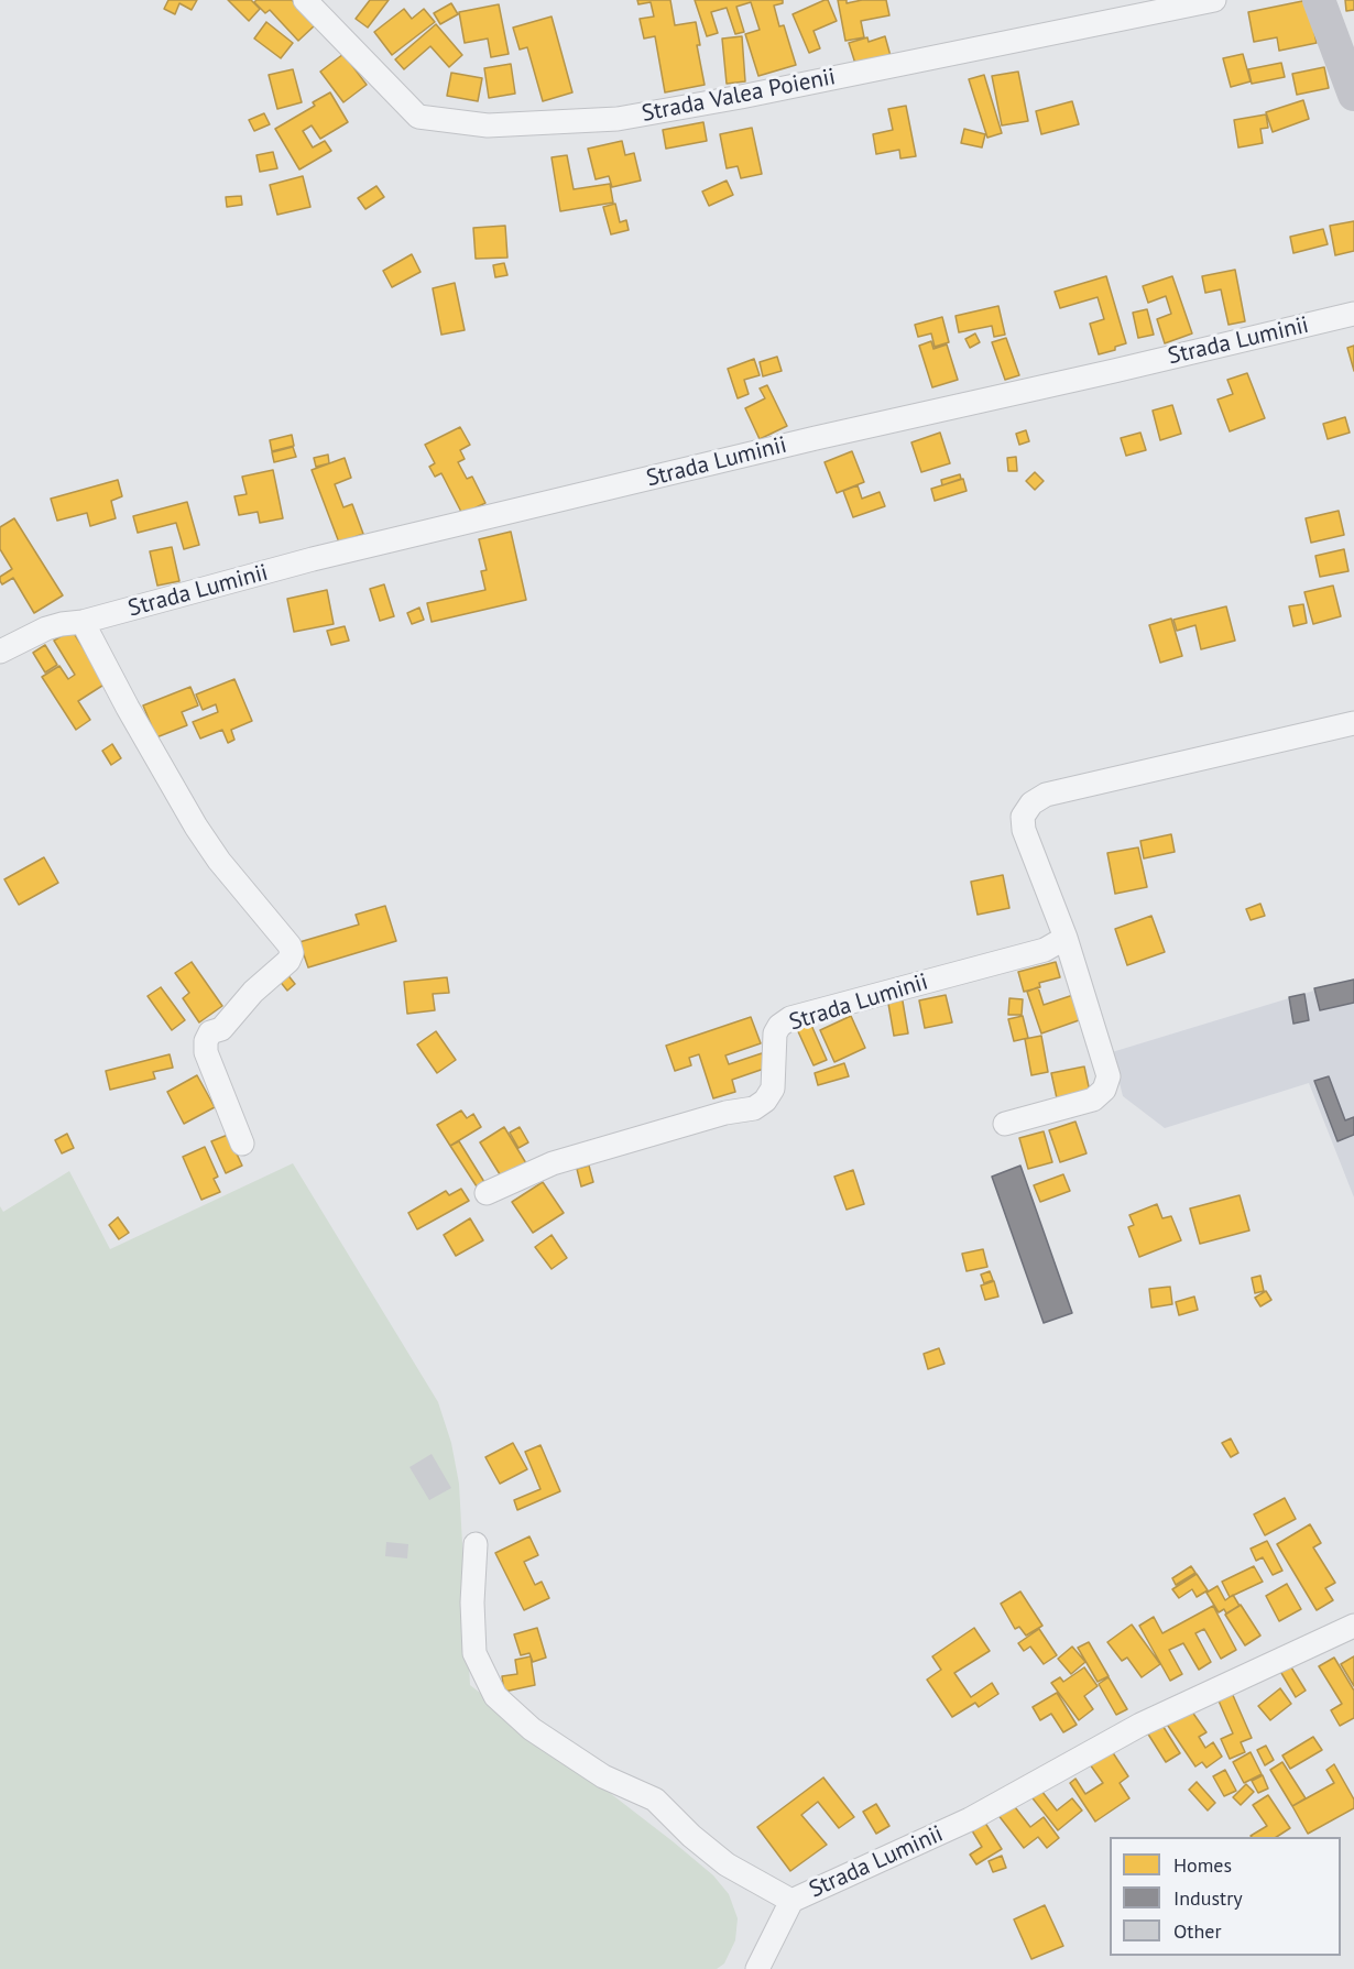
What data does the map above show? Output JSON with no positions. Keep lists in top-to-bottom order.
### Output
{
  "streets": {
    "street": ["Strada Valea Poienii", "Strada Luminii"]
  },
  "legend": ["Homes", "Industry", "Other"]
}
